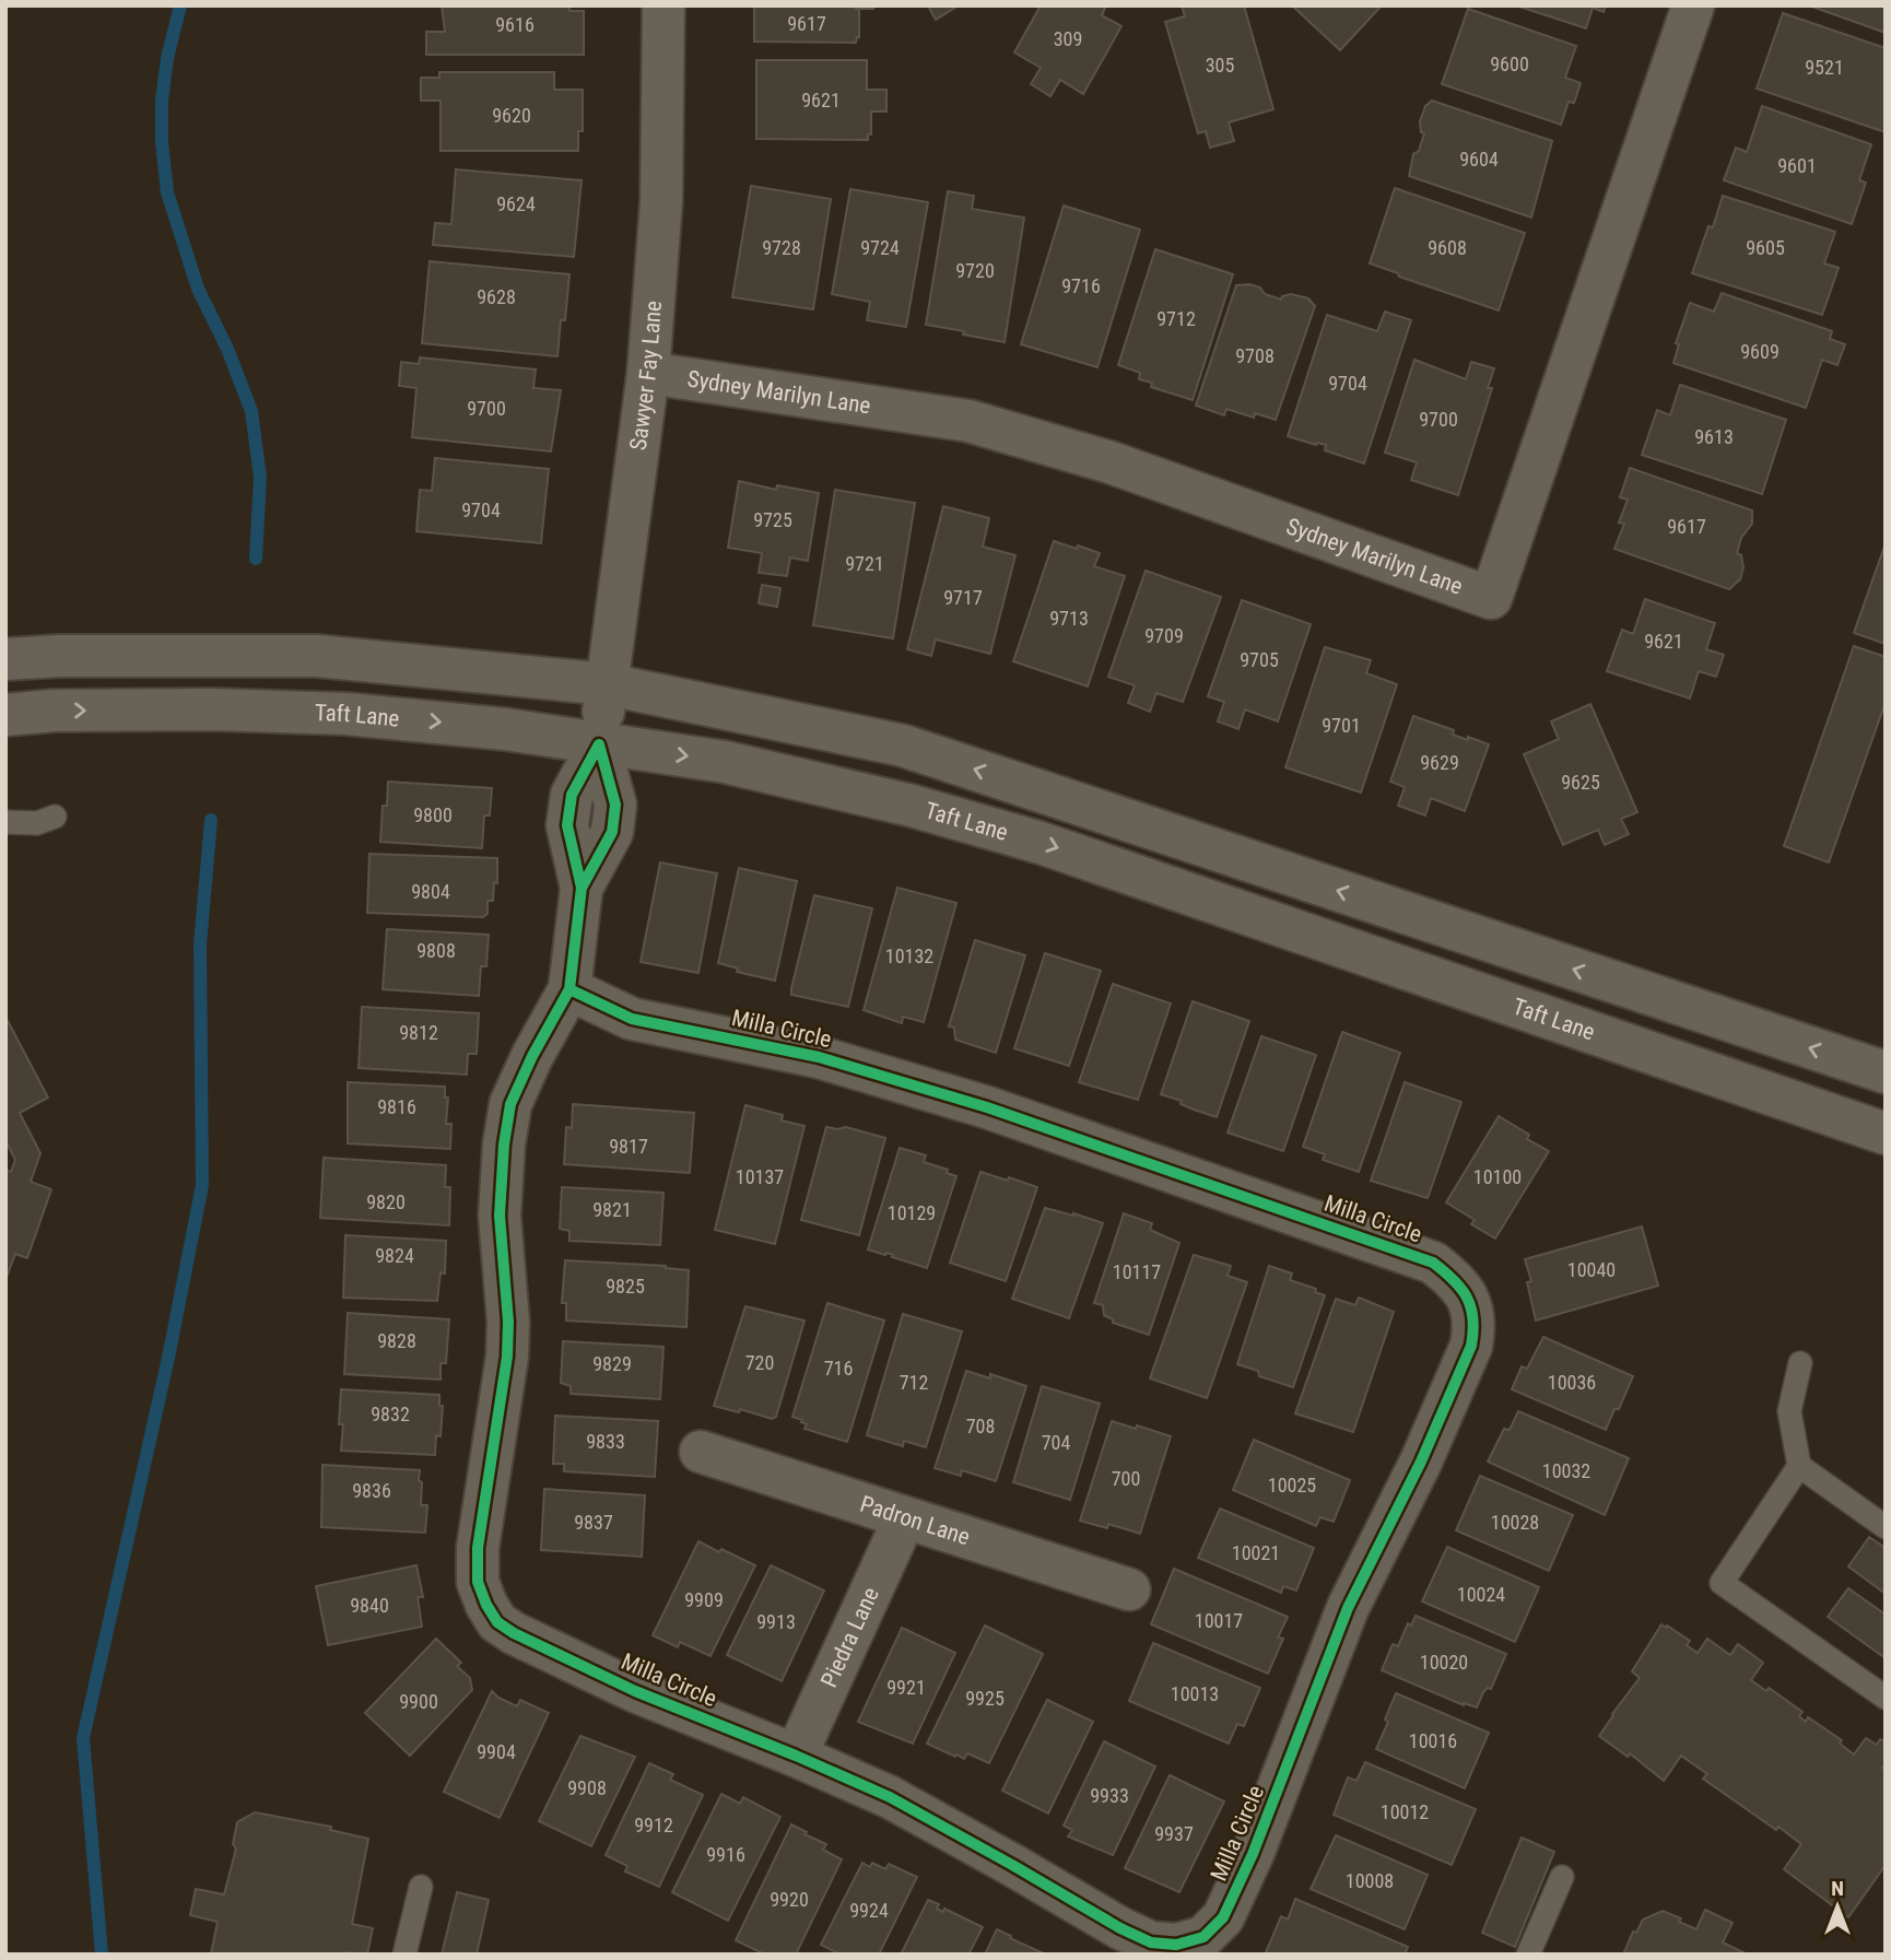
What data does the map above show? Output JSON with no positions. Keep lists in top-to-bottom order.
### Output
{
  "streets": {
    "street": [
      "Sawyer Fay Lane",
      "Sydney Marilyn Lane",
      "Taft Lane",
      "Milla Circle",
      "Padron Lane",
      "Piedra Lane"
    ]
  },
  "crossings": [
    ["Sawyer Fay Lane", "Sydney Marilyn Lane"],
    ["Sawyer Fay Lane", "Taft Lane"],
    ["Sawyer Fay Lane", "Milla Circle"],
    ["Taft Lane", "Milla Circle"],
    ["Milla Circle", "Piedra Lane"],
    ["Padron Lane", "Piedra Lane"]
  ],
  "house_numbers": [
    "9617",
    "9616",
    "309",
    "9600",
    "305",
    "9521",
    "9621",
    "9620",
    "9604",
    "9601",
    "9624",
    "9728",
    "9724",
    "9608",
    "9605",
    "9720",
    "9716",
    "9628",
    "9712",
    "9609",
    "9708",
    "9704",
    "9700",
    "9700",
    "9613",
    "9704",
    "9725",
    "9617",
    "9721",
    "9717",
    "9713",
    "9709",
    "9621",
    "9705",
    "9701",
    "9629",
    "9625",
    "9800",
    "9804",
    "9808",
    "10132",
    "9812",
    "9816",
    "9817",
    "10137",
    "10100",
    "9820",
    "9821",
    "10129",
    "9824",
    "10040",
    "10117",
    "9825",
    "9828",
    "720",
    "9829",
    "716",
    "712",
    "10036",
    "9832",
    "708",
    "9833",
    "704",
    "10032",
    "700",
    "10025",
    "9836",
    "9837",
    "10028",
    "10021",
    "10024",
    "9909",
    "9840",
    "10017",
    "9913",
    "10020",
    "9921",
    "10013",
    "9925",
    "9900",
    "10016",
    "9904",
    "9908",
    "9933",
    "10012",
    "9912",
    "9937",
    "9916",
    "10008",
    "9920",
    "9924"
  ],
  "north": "top"
}
